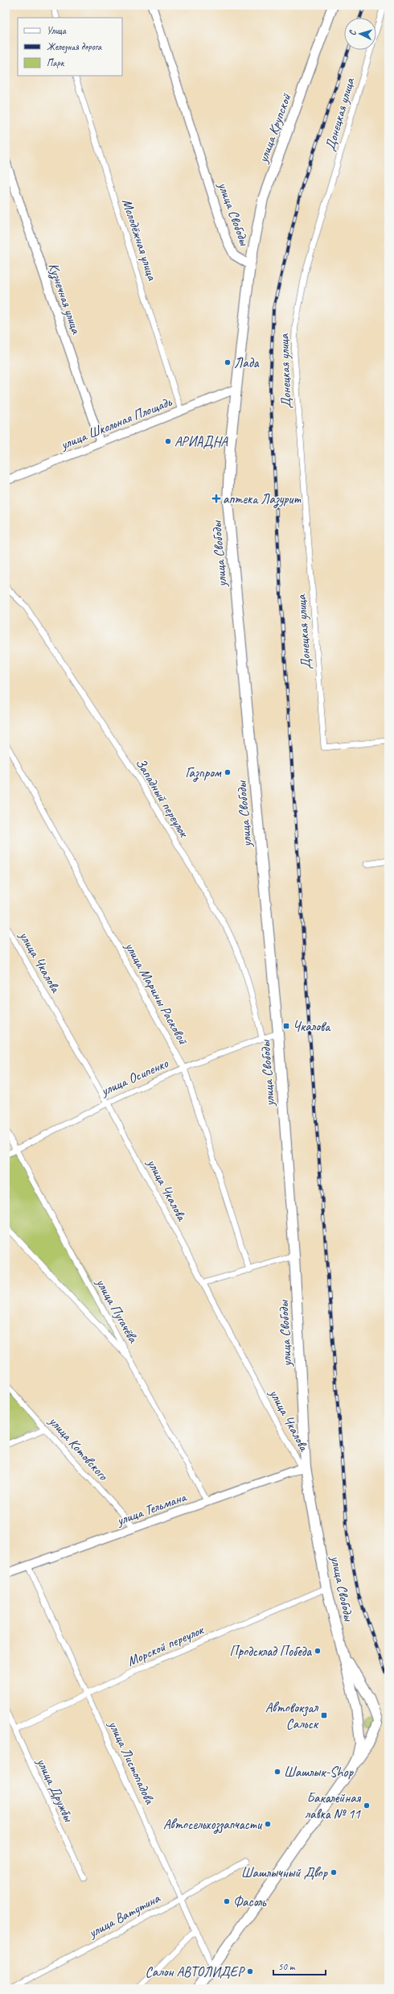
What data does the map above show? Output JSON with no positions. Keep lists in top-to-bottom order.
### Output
{
  "streets": {
    "main road": [
      "улица Крупской",
      "улица Свободы",
      "Кузнечная улица",
      "улица Школьная Площадь",
      "улица Тельмана"
    ],
    "street": [
      "Донецкая улица",
      "Молодёжная улица",
      "Западный переулок",
      "улица Чкалова",
      "улица Марины Расковой",
      "улица Осипенко",
      "улица Пугачёва",
      "улица Котовского",
      "Морской переулок",
      "улица Листопадова",
      "улица Дружбы",
      "улица Ватутина"
    ]
  },
  "crossings": [
    ["улица Крупской", "улица Свободы"],
    ["улица Свободы", "улица Школьная Площадь"],
    ["улица Свободы", "улица Чкалова"],
    ["улица Свободы", "улица Осипенко"],
    ["улица Свободы", "улица Тельмана"],
    ["улица Свободы", "Морской переулок"],
    ["Молодёжная улица", "улица Школьная Площадь"],
    ["Кузнечная улица", "улица Школьная Площадь"],
    ["Западный переулок", "улица Осипенко"],
    ["улица Чкалова", "улица Осипенко"],
    ["улица Чкалова", "улица Тельмана"],
    ["улица Марины Расковой", "улица Осипенко"],
    ["улица Осипенко", "улица Пугачёва"],
    ["улица Пугачёва", "улица Тельмана"],
    ["улица Котовского", "улица Тельмана"],
    ["улица Тельмана", "улица Листопадова"],
    ["Морской переулок", "улица Листопадова"],
    ["Морской переулок", "улица Дружбы"],
    ["улица Листопадова", "улица Ватутина"]
  ],
  "places": {
    "other": [
      "Лада",
      "АРИАДНА",
      "Газпром",
      "Продсклад Победа",
      "Шашлык-Shop",
      "Бакалейная лавка № 11",
      "Автосельхоззапчасти",
      "Шашлычный Двор",
      "Фасоль",
      "Салон АВТОЛИДЕР"
    ],
    "health": ["аптека Лазурит"],
    "transit": ["Чкалова", "Автовокзал Сальск"]
  },
  "legend": ["Улица", "Железная дорога", "Парк"],
  "scale_bar": "50 m",
  "north": "left"
}
